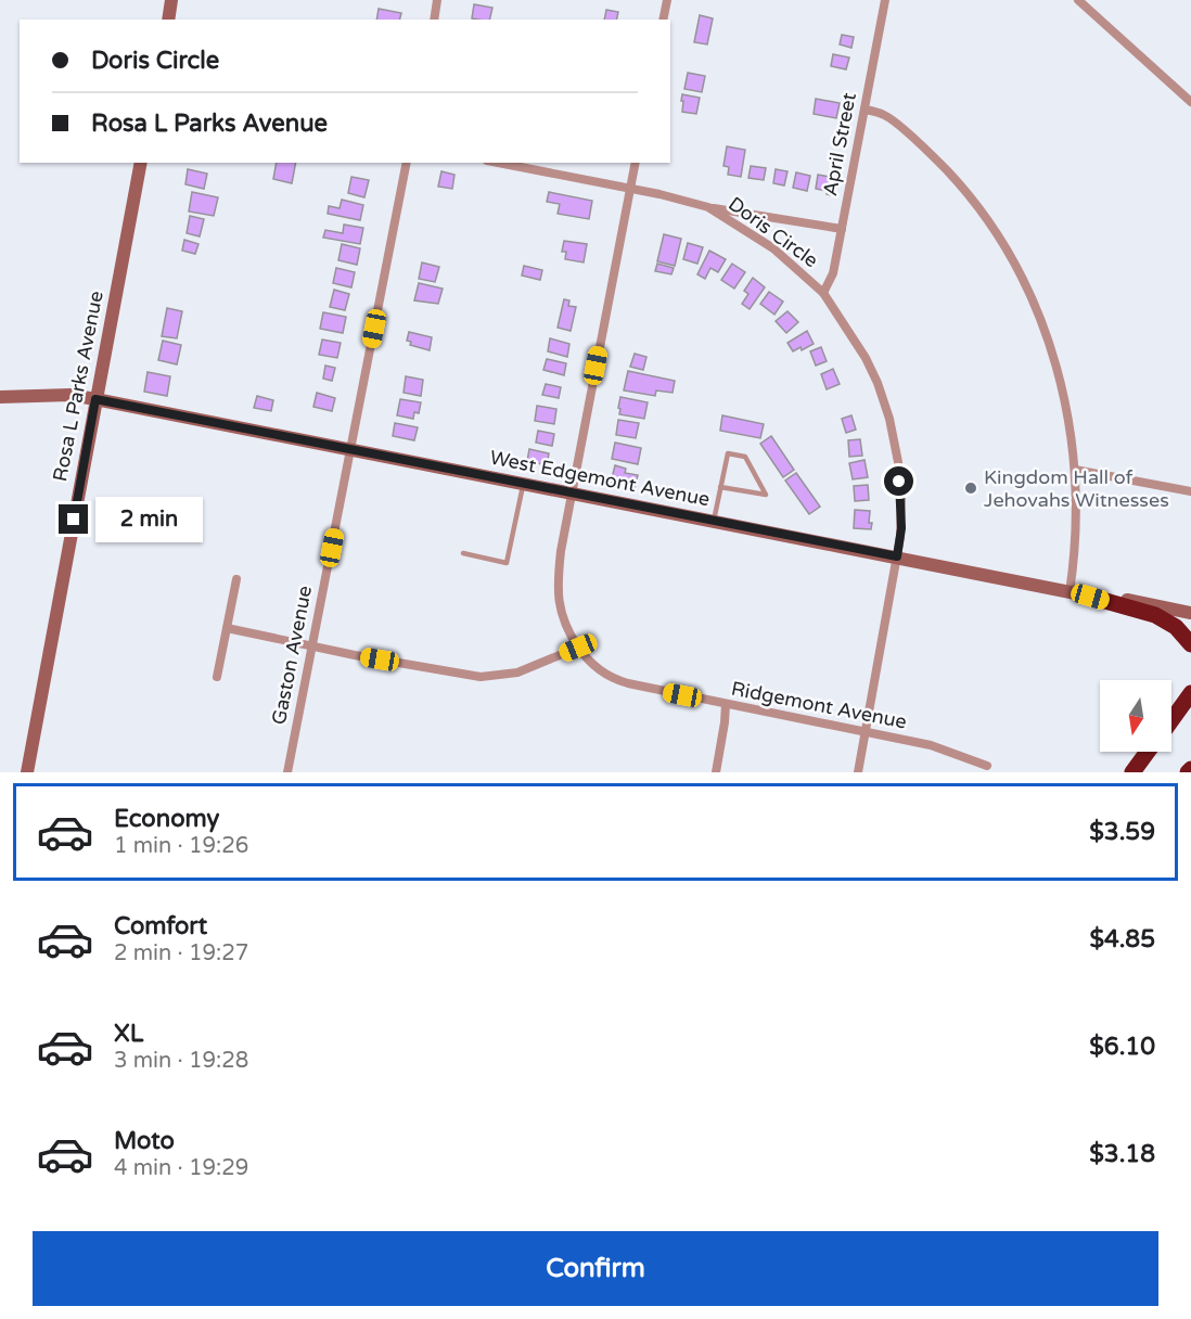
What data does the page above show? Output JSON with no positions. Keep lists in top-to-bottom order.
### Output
{
  "streets": {
    "street": [
      "April Street",
      "Doris Circle",
      "Rosa L Parks Avenue",
      "West Edgemont Avenue",
      "Gaston Avenue",
      "Ridgemont Avenue"
    ]
  },
  "crossings": [
    ["April Street", "Doris Circle"],
    ["Doris Circle", "West Edgemont Avenue"],
    ["Doris Circle", "Ridgemont Avenue"],
    ["Rosa L Parks Avenue", "West Edgemont Avenue"],
    ["West Edgemont Avenue", "Gaston Avenue"],
    ["West Edgemont Avenue", "Ridgemont Avenue"]
  ],
  "places": ["Kingdom Hall of Jehovahs Witnesses"],
  "north": "bottom",
  "page": {
    "banner": ["Doris Circle", "Rosa L Parks Avenue"],
    "bubble": "2 min",
    "list": [
      {
        "name": "Economy",
        "note": "1 min · 19:26",
        "value": "$3.59"
      },
      {
        "name": "Comfort",
        "note": "2 min · 19:27",
        "value": "$4.85"
      },
      {
        "name": "XL",
        "note": "3 min · 19:28",
        "value": "$6.10"
      },
      {
        "name": "Moto",
        "note": "4 min · 19:29",
        "value": "$3.18"
      }
    ],
    "buttons": "Confirm"
  }
}
